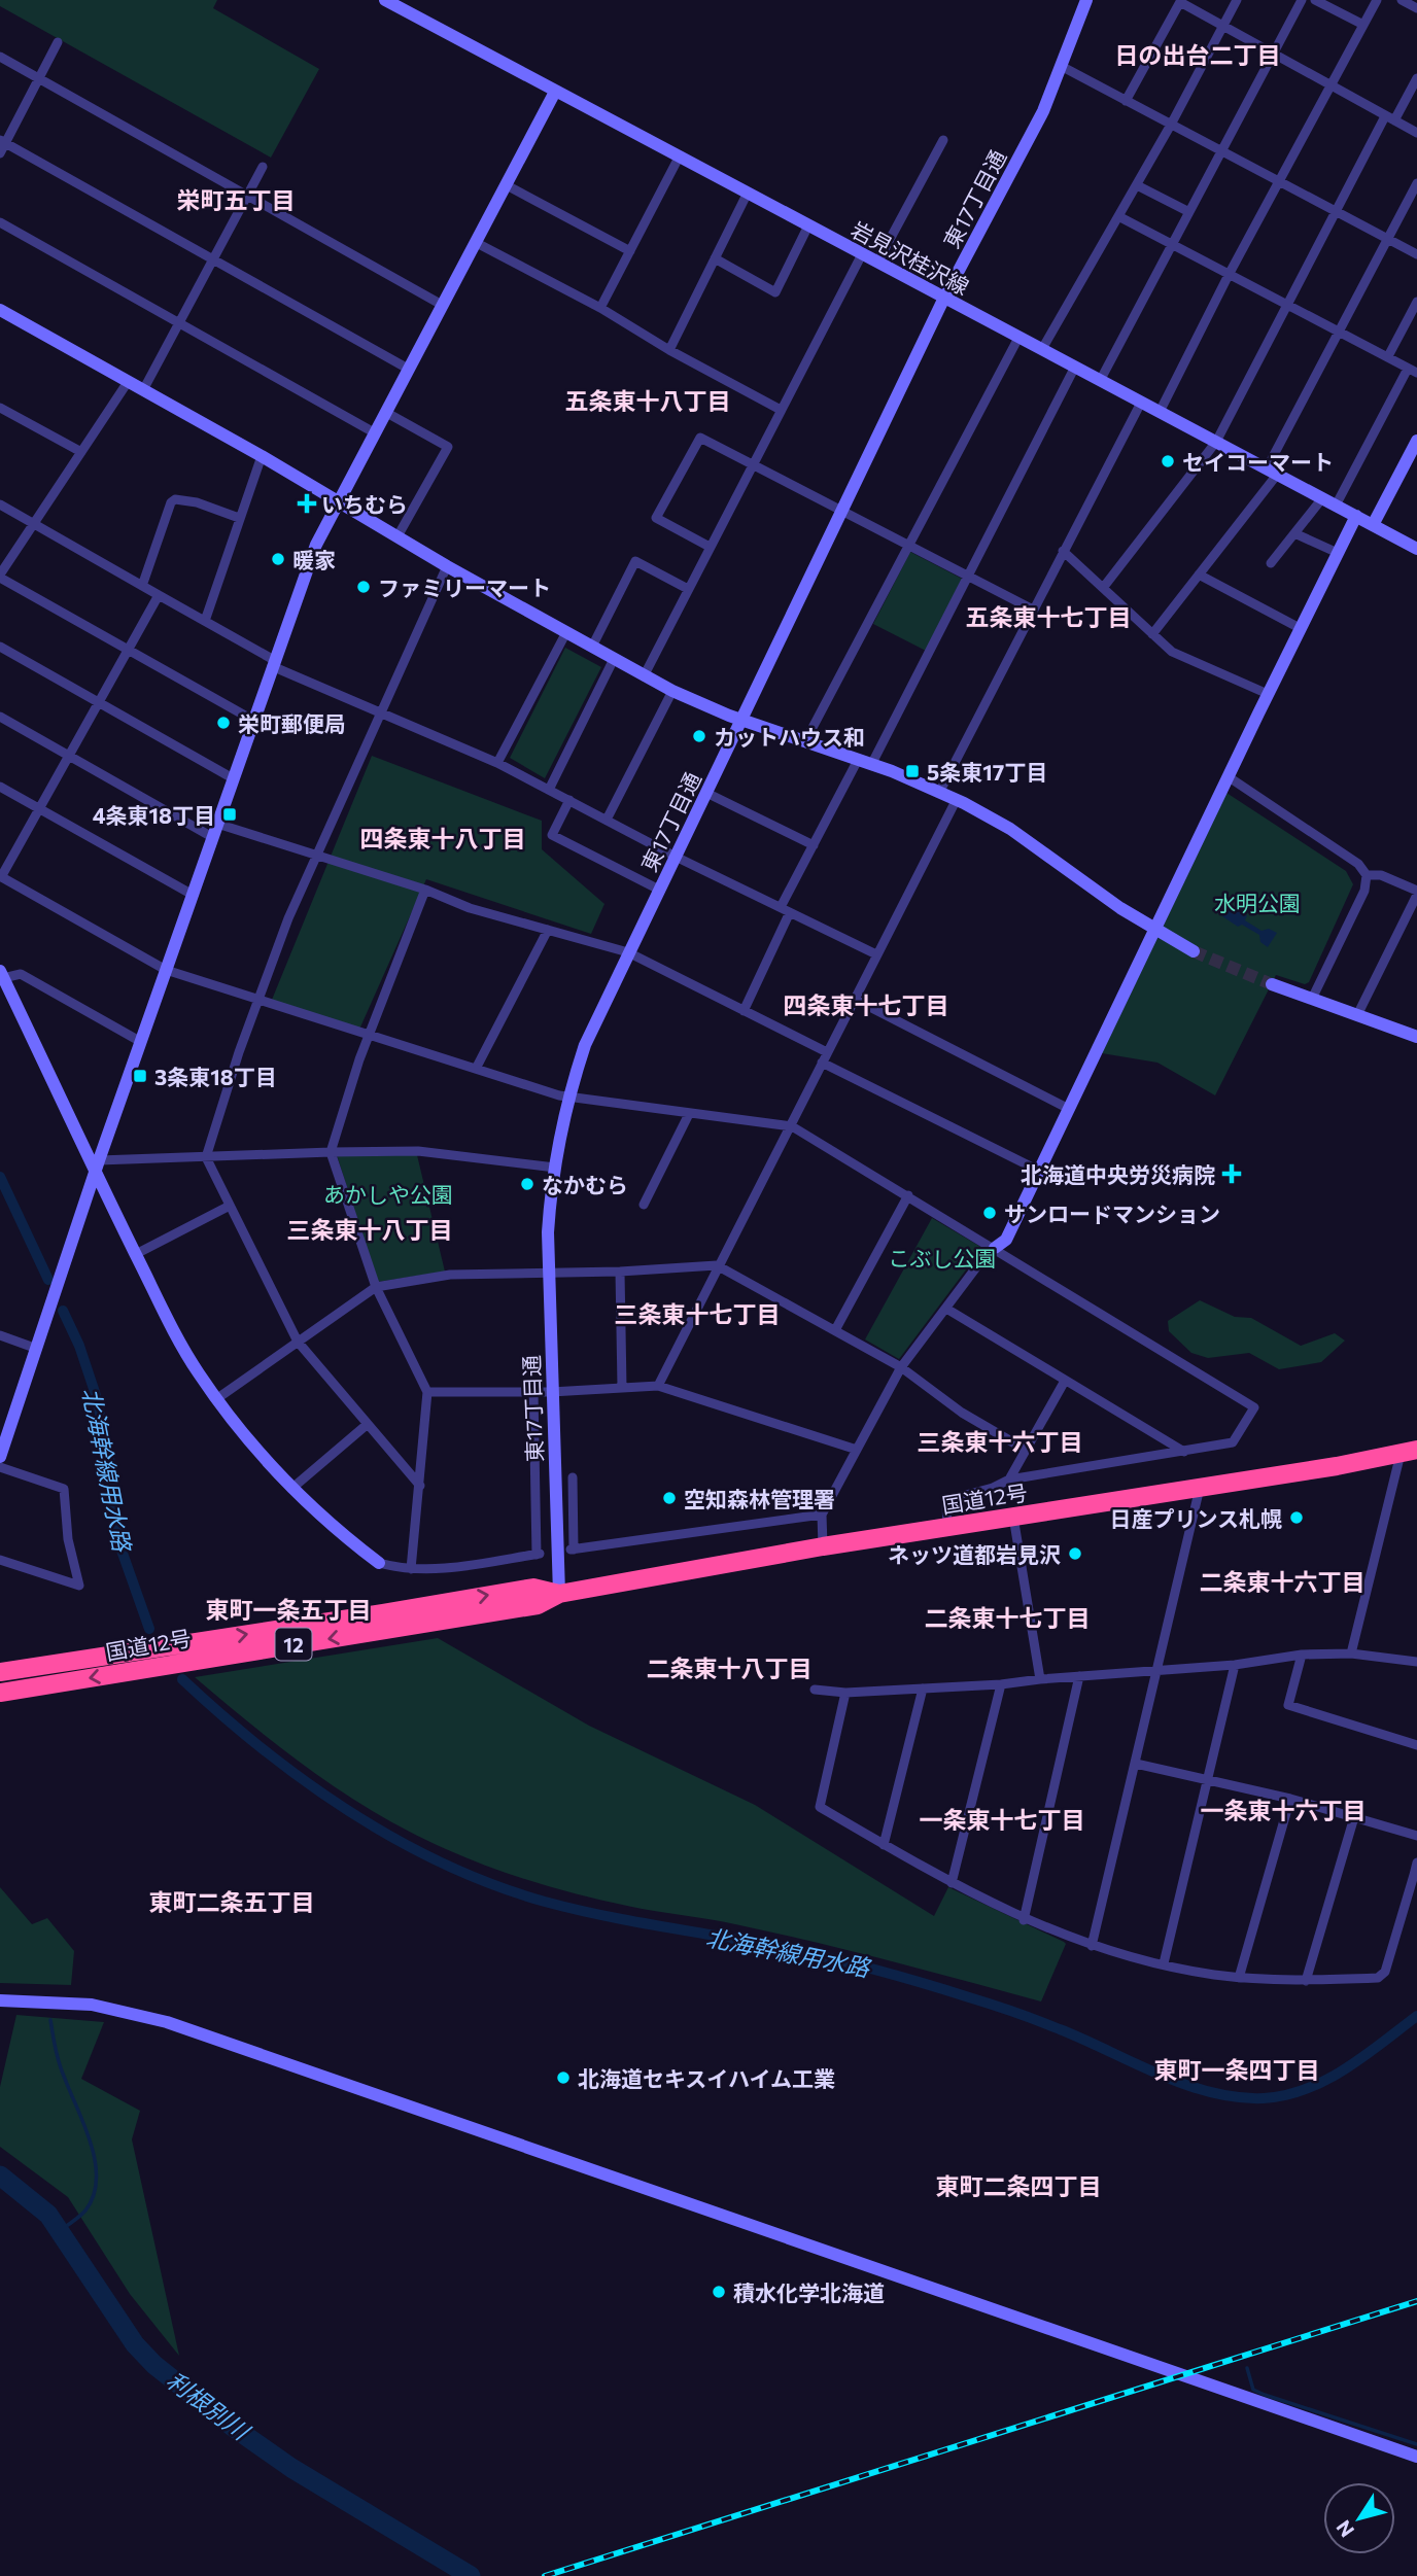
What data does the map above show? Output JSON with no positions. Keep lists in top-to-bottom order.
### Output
{
  "streets": {
    "highway": ["国道12号", "12"],
    "street": ["東17丁目通", "岩見沢桂沢線"]
  },
  "crossings": [
    ["東17丁目通", "岩見沢桂沢線"],
    ["東17丁目通", "国道12号"]
  ],
  "districts": [
    "日の出台二丁目",
    "栄町五丁目",
    "五条東十八丁目",
    "五条東十七丁目",
    "四条東十八丁目",
    "四条東十七丁目",
    "三条東十八丁目",
    "三条東十七丁目",
    "三条東十六丁目",
    "二条東十六丁目",
    "東町一条五丁目",
    "二条東十七丁目",
    "二条東十八丁目",
    "一条東十六丁目",
    "一条東十七丁目",
    "東町二条五丁目",
    "東町一条四丁目",
    "東町二条四丁目"
  ],
  "water": ["北海幹線用水路", "利根別川"],
  "parks": ["水明公園", "あかしや公園", "こぶし公園"],
  "places": {
    "other": [
      "セイコーマート",
      "暖家",
      "ファミリーマート",
      "栄町郵便局",
      "カットハウス和",
      "なかむら",
      "サンロードマンション",
      "空知森林管理署",
      "日産プリンス札幌",
      "ネッツ道都岩見沢",
      "北海道セキスイハイム工業",
      "積水化学北海道"
    ],
    "health": ["いちむら", "北海道中央労災病院"],
    "transit": ["5条東17丁目", "4条東18丁目", "3条東18丁目"]
  },
  "north": "bottom left"
}
